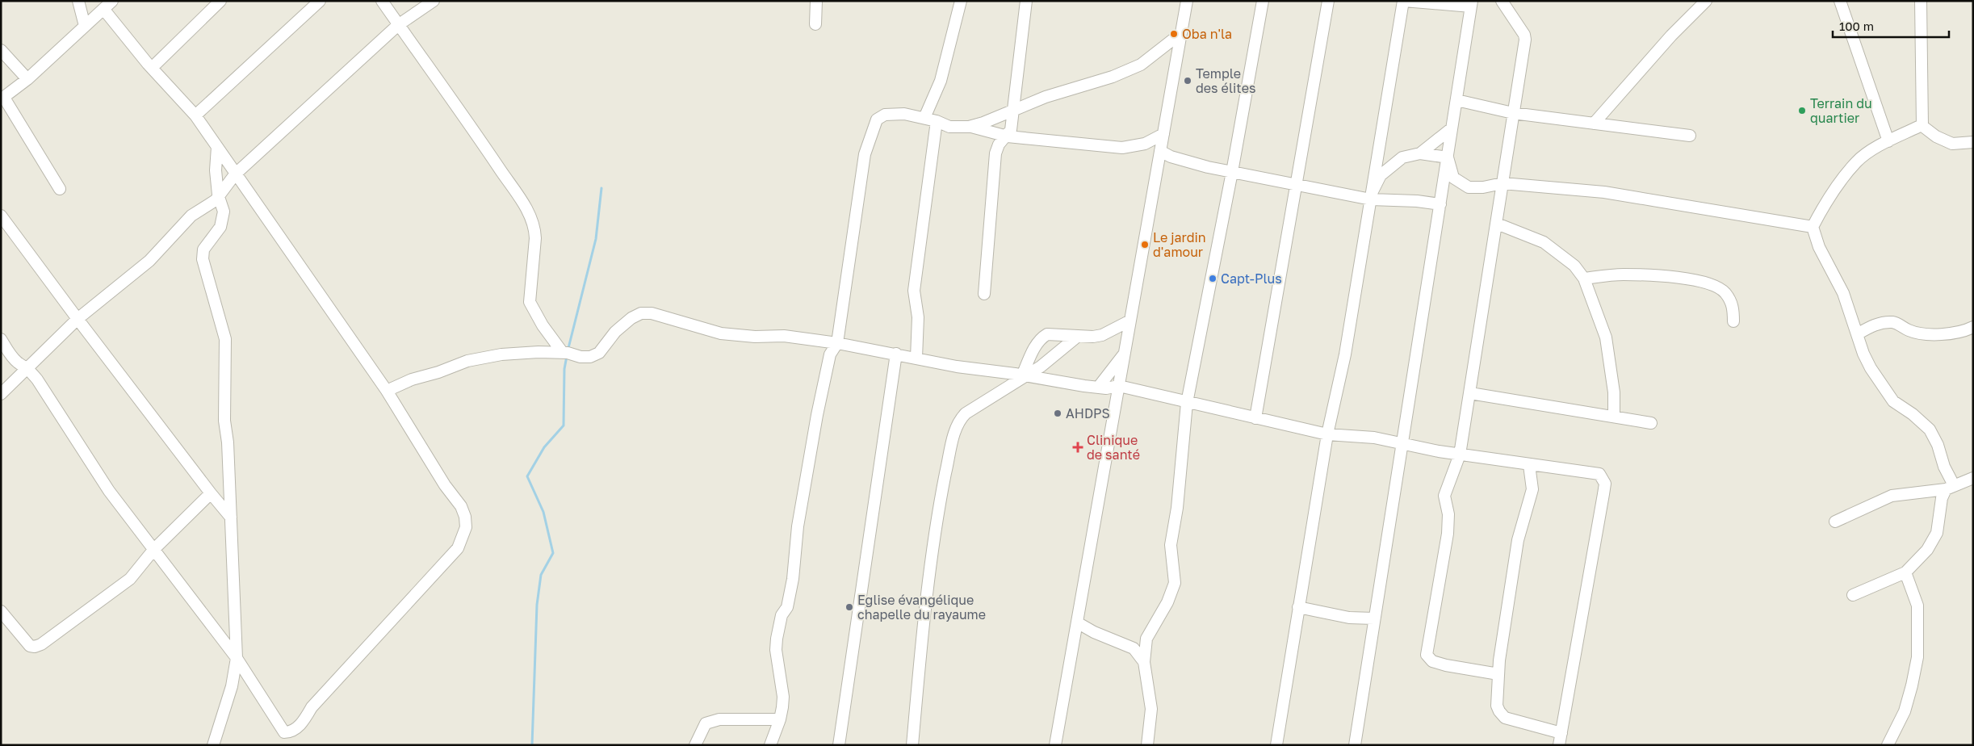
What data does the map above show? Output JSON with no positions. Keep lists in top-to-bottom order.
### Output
{
  "places": {
    "other": [
      "Oba n'la",
      "Temple des élites",
      "Terrain du quartier",
      "Le jardin d'amour",
      "Capt-Plus",
      "AHDPS",
      "Eglise évangélique chapelle du rayaume"
    ],
    "health": ["Clinique de santé"]
  },
  "scale_bar": "100 m"
}
